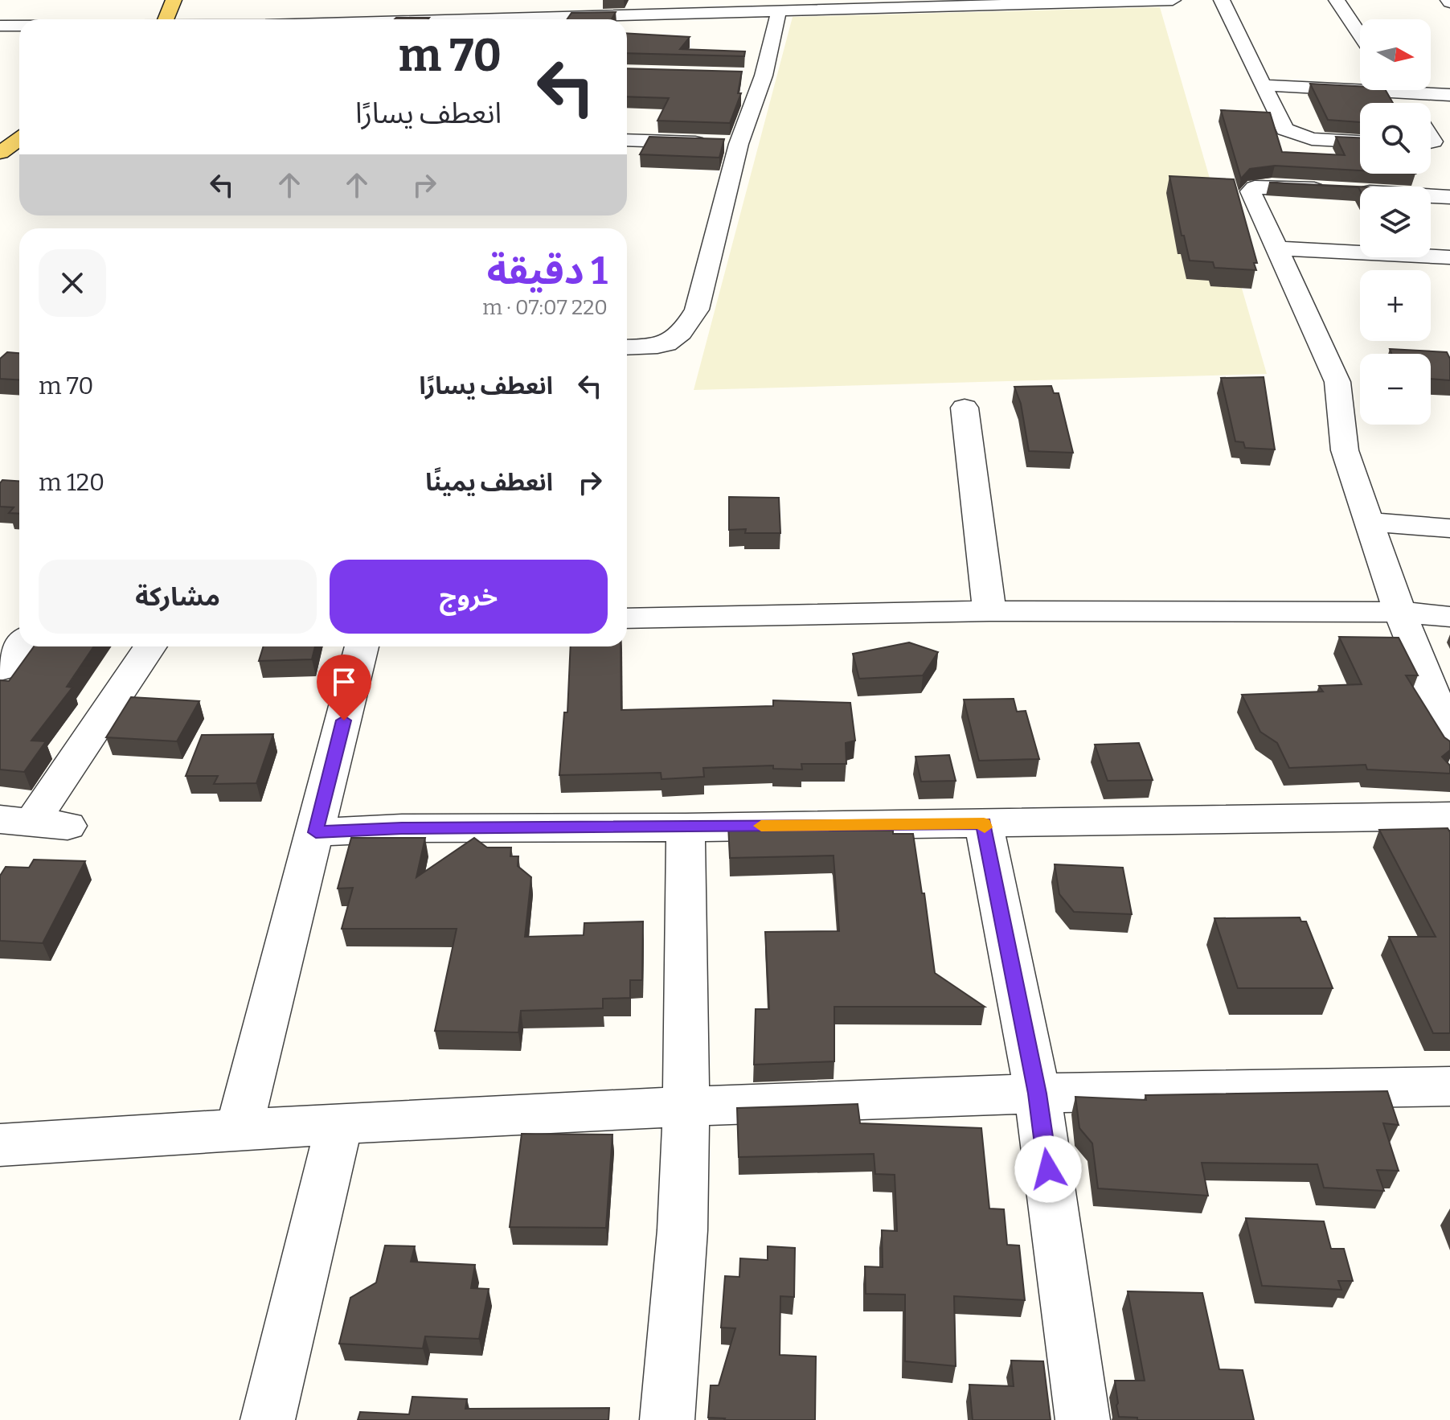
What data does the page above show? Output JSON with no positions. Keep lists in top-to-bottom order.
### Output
{
  "north": "right",
  "page": {
    "map_buttons": ["+", "−"],
    "turn": ["70 m", "انعطف يسارًا"],
    "heading": ["1 دقيقة", "220 m · 07:07"],
    "list": [
      {
        "name": "انعطف يسارًا",
        "value": "70 m"
      },
      {
        "name": "انعطف يمينًا",
        "value": "120 m"
      }
    ],
    "buttons": ["خروج", "مشاركة"]
  }
}
